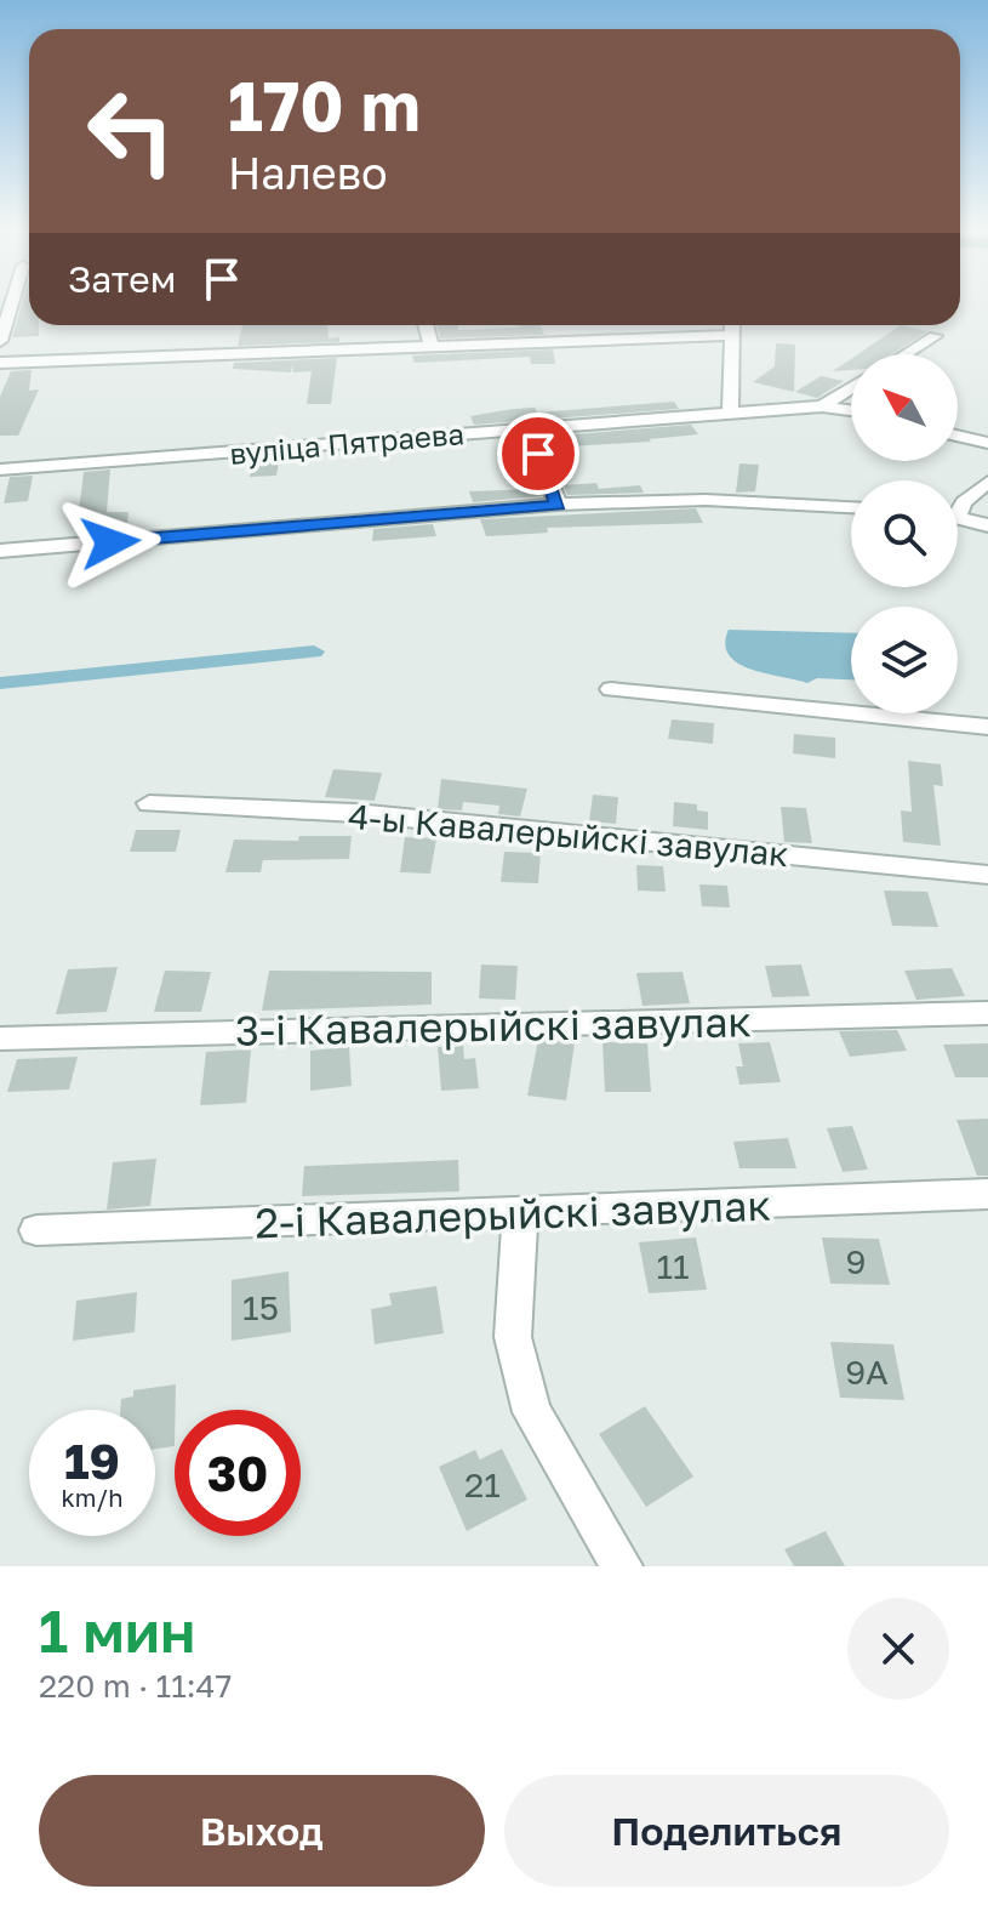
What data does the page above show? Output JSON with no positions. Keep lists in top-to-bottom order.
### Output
{
  "streets": {
    "street": [
      "вуліца Пятраева",
      "4-ы Кавалерыйскі завулак",
      "3-і Кавалерыйскі завулак",
      "2-і Кавалерыйскі завулак"
    ]
  },
  "house_numbers": [
    "9",
    "11",
    "15",
    "9А",
    "21"
  ],
  "north": "top left",
  "page": {
    "turn": ["170 m", "Налево"],
    "then": "Затем",
    "speed": "19 km/h",
    "limit": "30",
    "heading": ["1 мин", "220 m · 11:47"],
    "buttons": ["Выход", "Поделиться"]
  }
}
